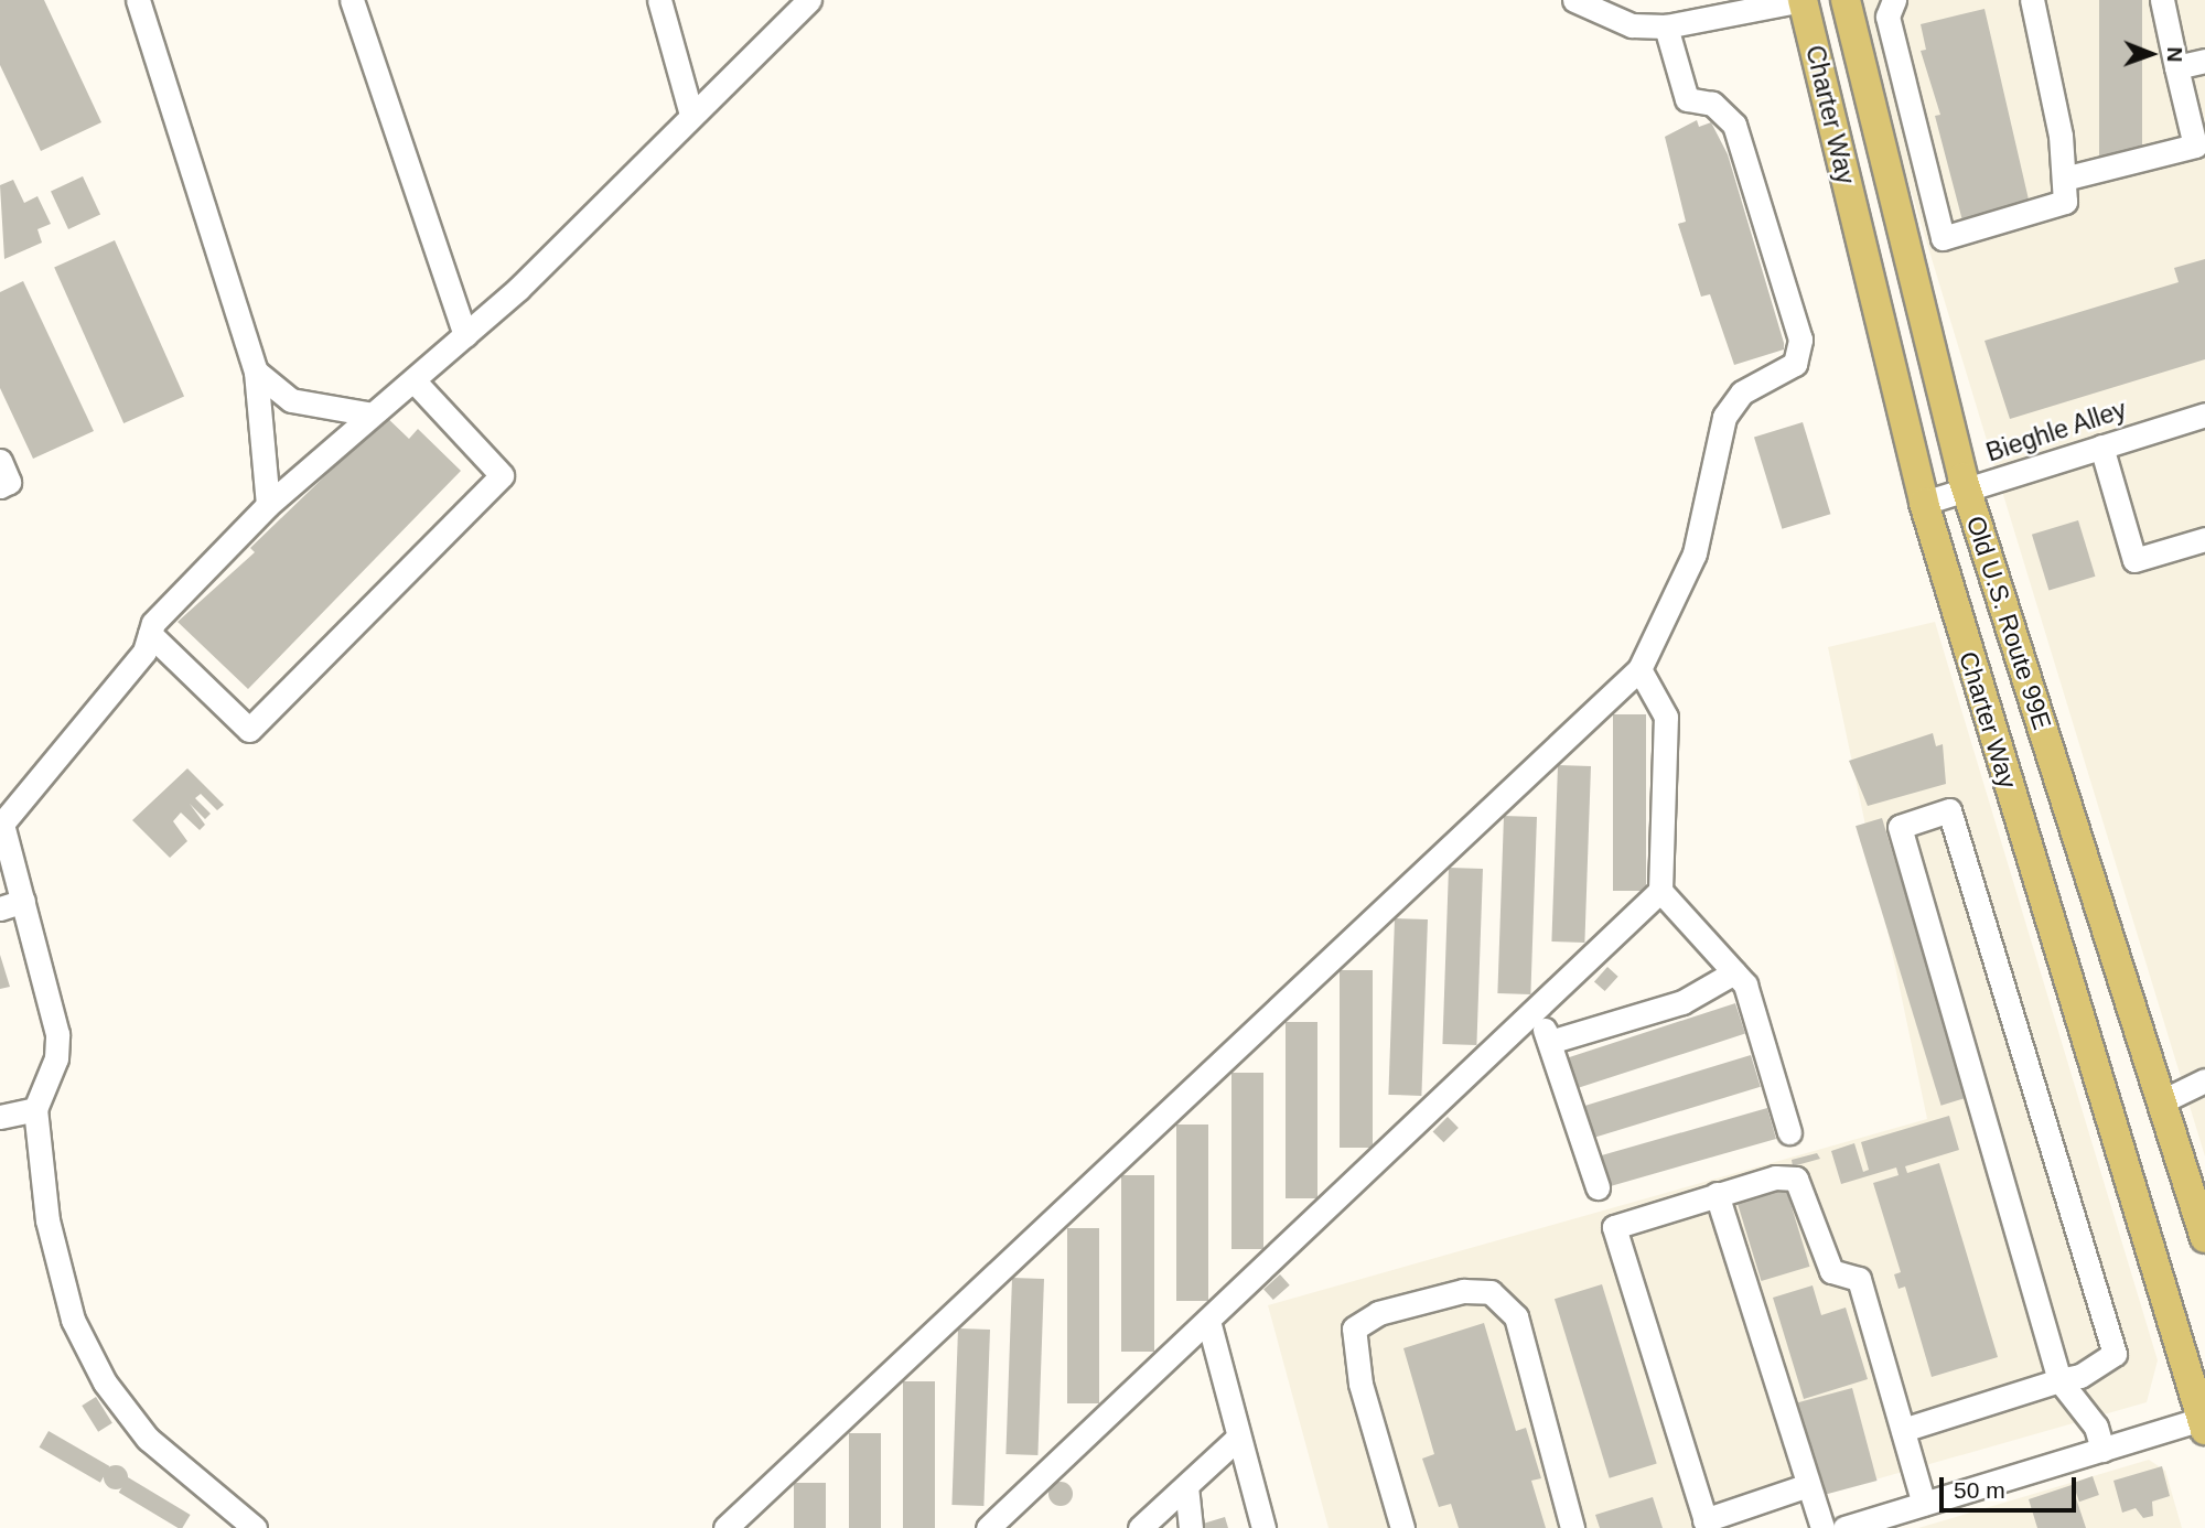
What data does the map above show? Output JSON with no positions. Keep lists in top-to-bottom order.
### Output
{
  "streets": {
    "main road": ["Charter Way", "Old U.S. Route 99E"],
    "street": ["Bieghle Alley"]
  },
  "crossings": [
    ["Charter Way", "Bieghle Alley"],
    ["Bieghle Alley", "Old U.S. Route 99E"]
  ],
  "scale_bar": "50 m",
  "north": "right"
}
